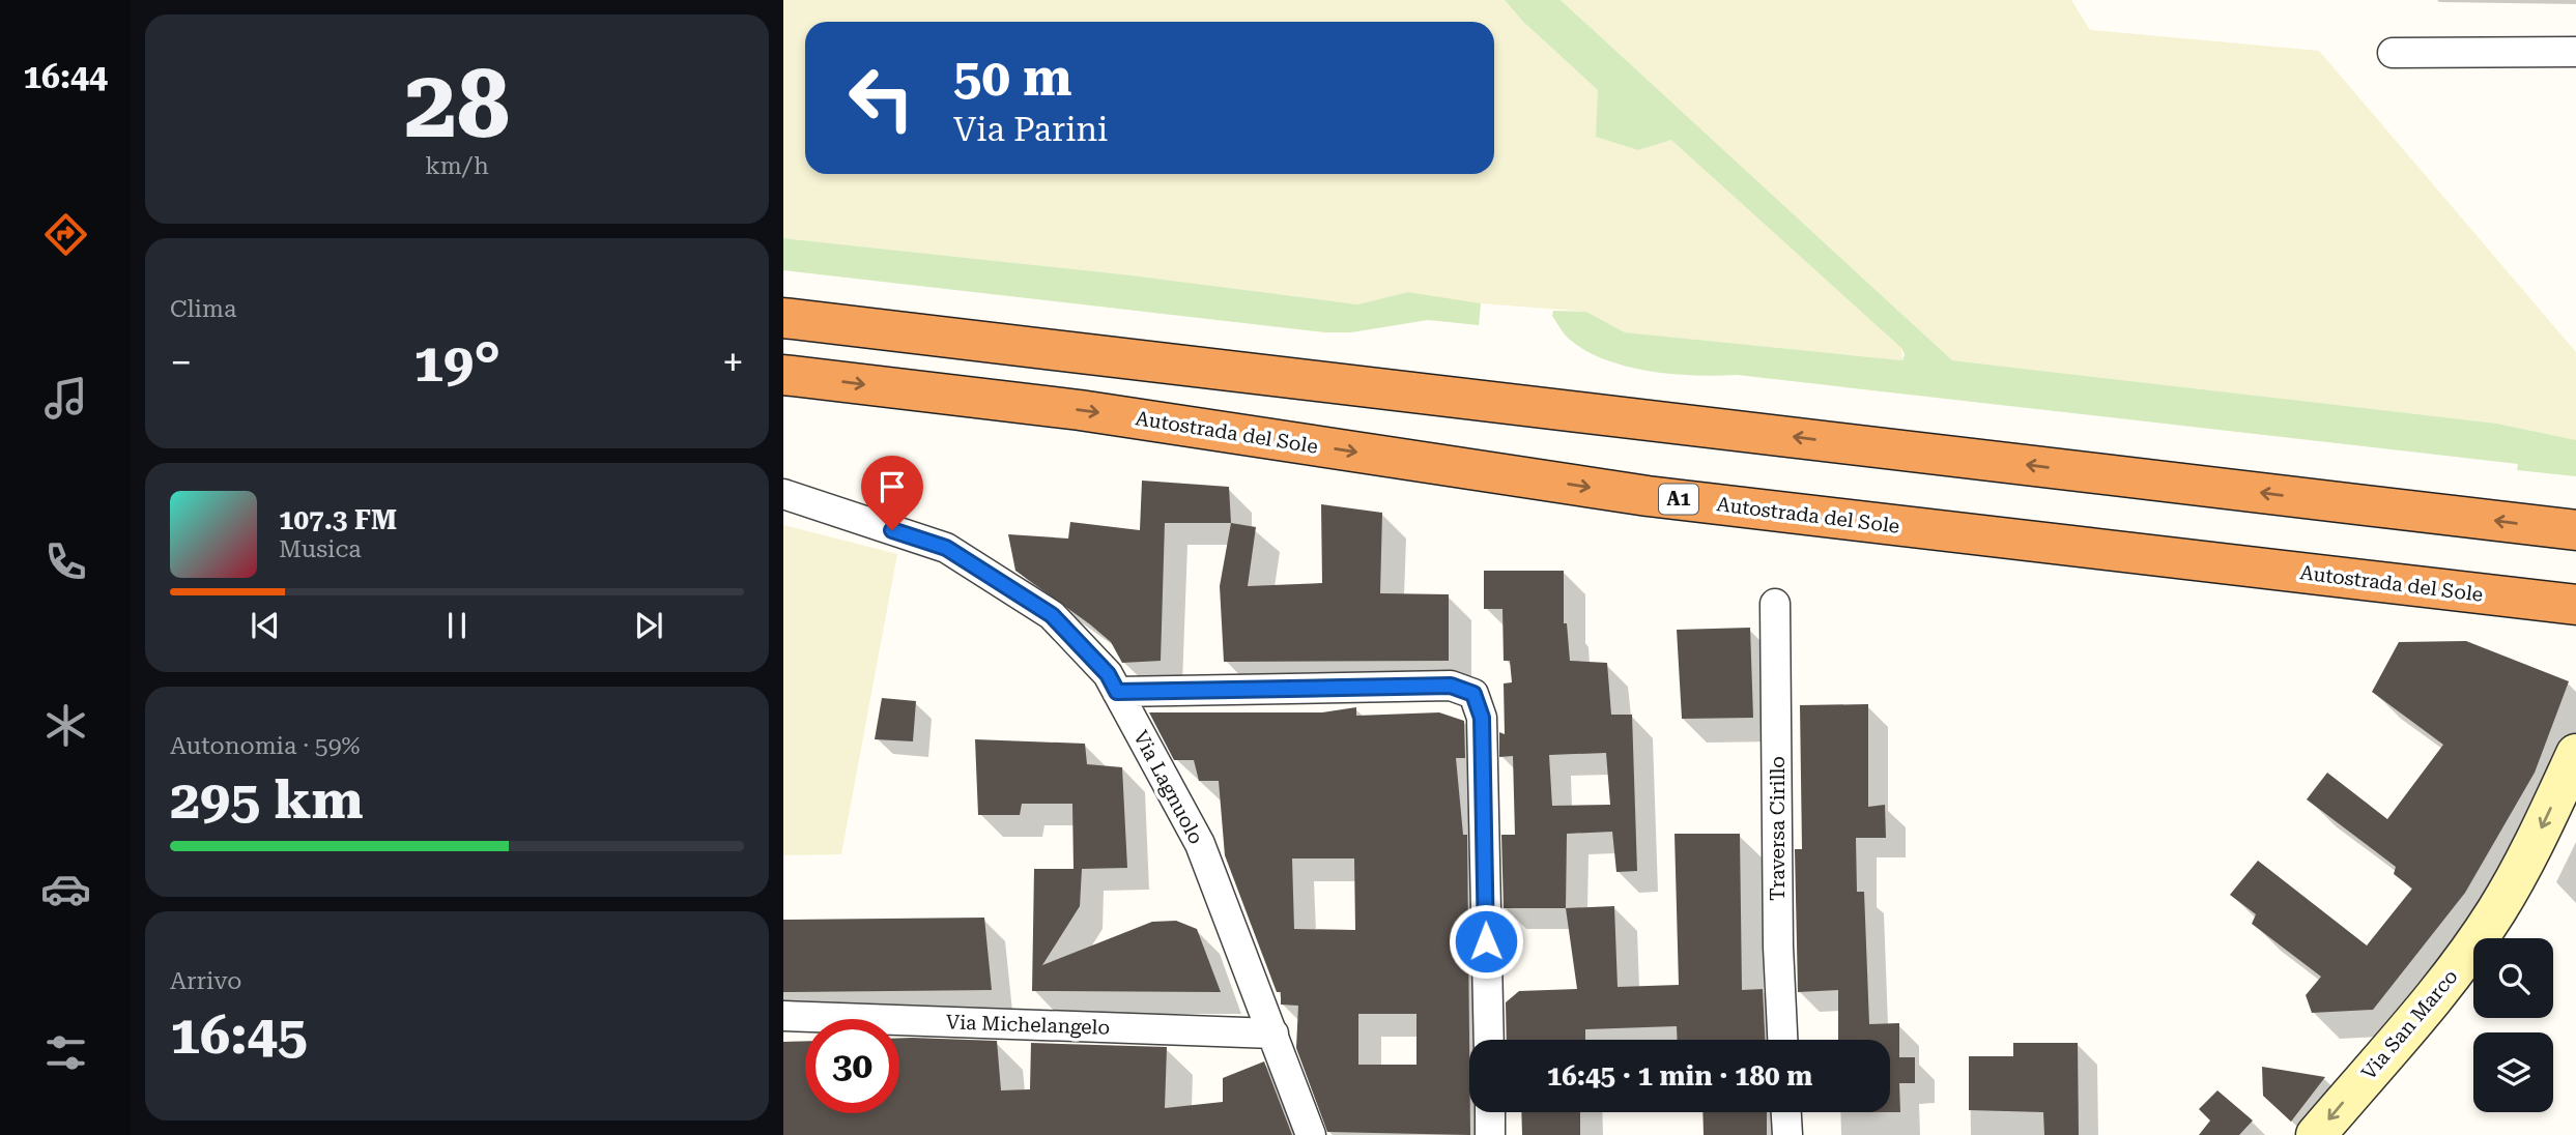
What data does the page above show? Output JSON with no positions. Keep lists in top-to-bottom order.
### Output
{
  "streets": {
    "highway": ["Autostrada del Sole", "A1"],
    "main road": ["Via San Marco"],
    "street": ["Via Lagnuolo", "Traversa Cirillo", "Via Michelangelo"]
  },
  "crossings": [
    ["Via Lagnuolo", "Via Michelangelo"]
  ],
  "one_way": ["Via San Marco"],
  "page": {
    "tabs": "16:44",
    "tile": [
      ["28", "km/h"],
      "Clima",
      ["Autonomia · 59%", "295 km"],
      ["Arrivo", "16:45"]
    ],
    "turn": ["50 m", "Via Parini"],
    "heat": ["−", "19°", "+"],
    "song": ["107.3 FM", "Musica"],
    "limit": "30",
    "trip": "16:45 · 1 min · 180 m"
  }
}
